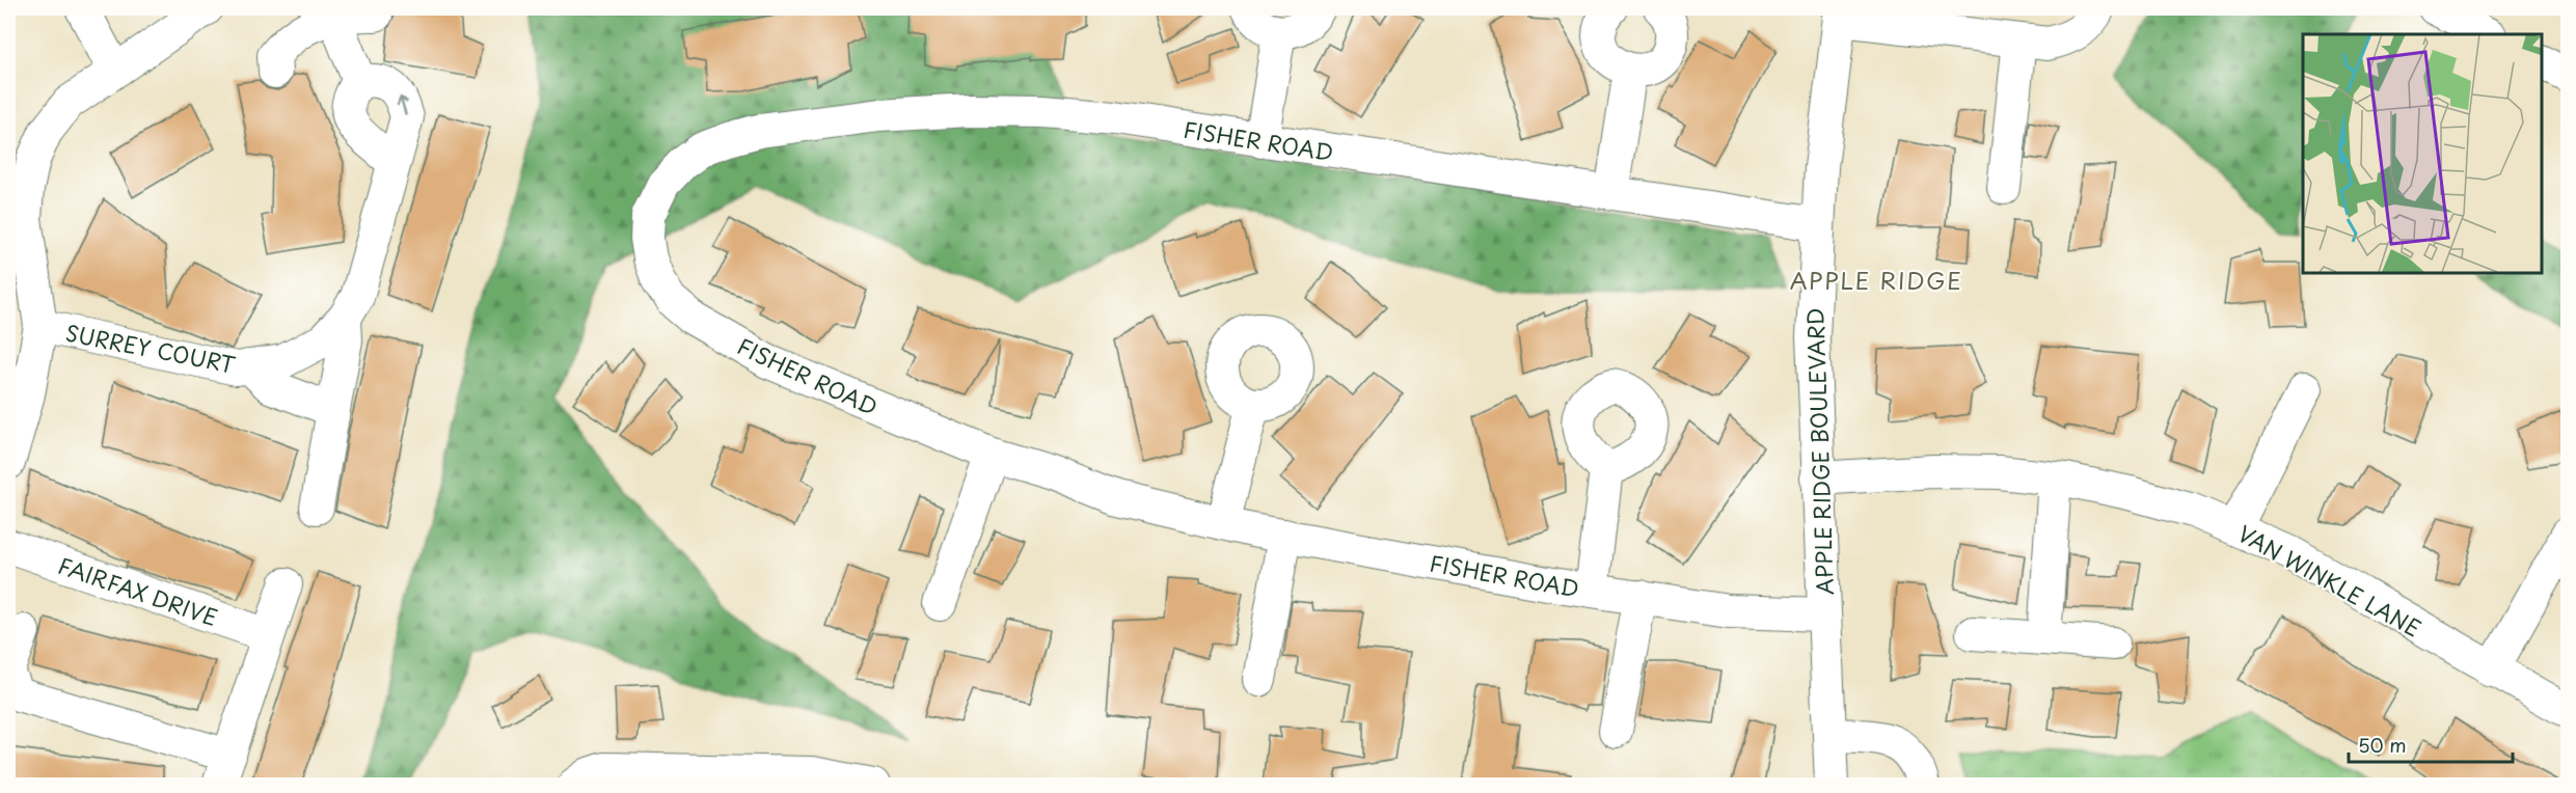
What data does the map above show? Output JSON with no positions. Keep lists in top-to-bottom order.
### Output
{
  "streets": {
    "street": [
      "FISHER ROAD",
      "SURREY COURT",
      "APPLE RIDGE BOULEVARD",
      "VAN WINKLE LANE",
      "FAIRFAX DRIVE"
    ]
  },
  "crossings": [
    ["FISHER ROAD", "APPLE RIDGE BOULEVARD"],
    ["APPLE RIDGE BOULEVARD", "VAN WINKLE LANE"]
  ],
  "districts": ["APPLE RIDGE"],
  "scale_bar": "50 m"
}
